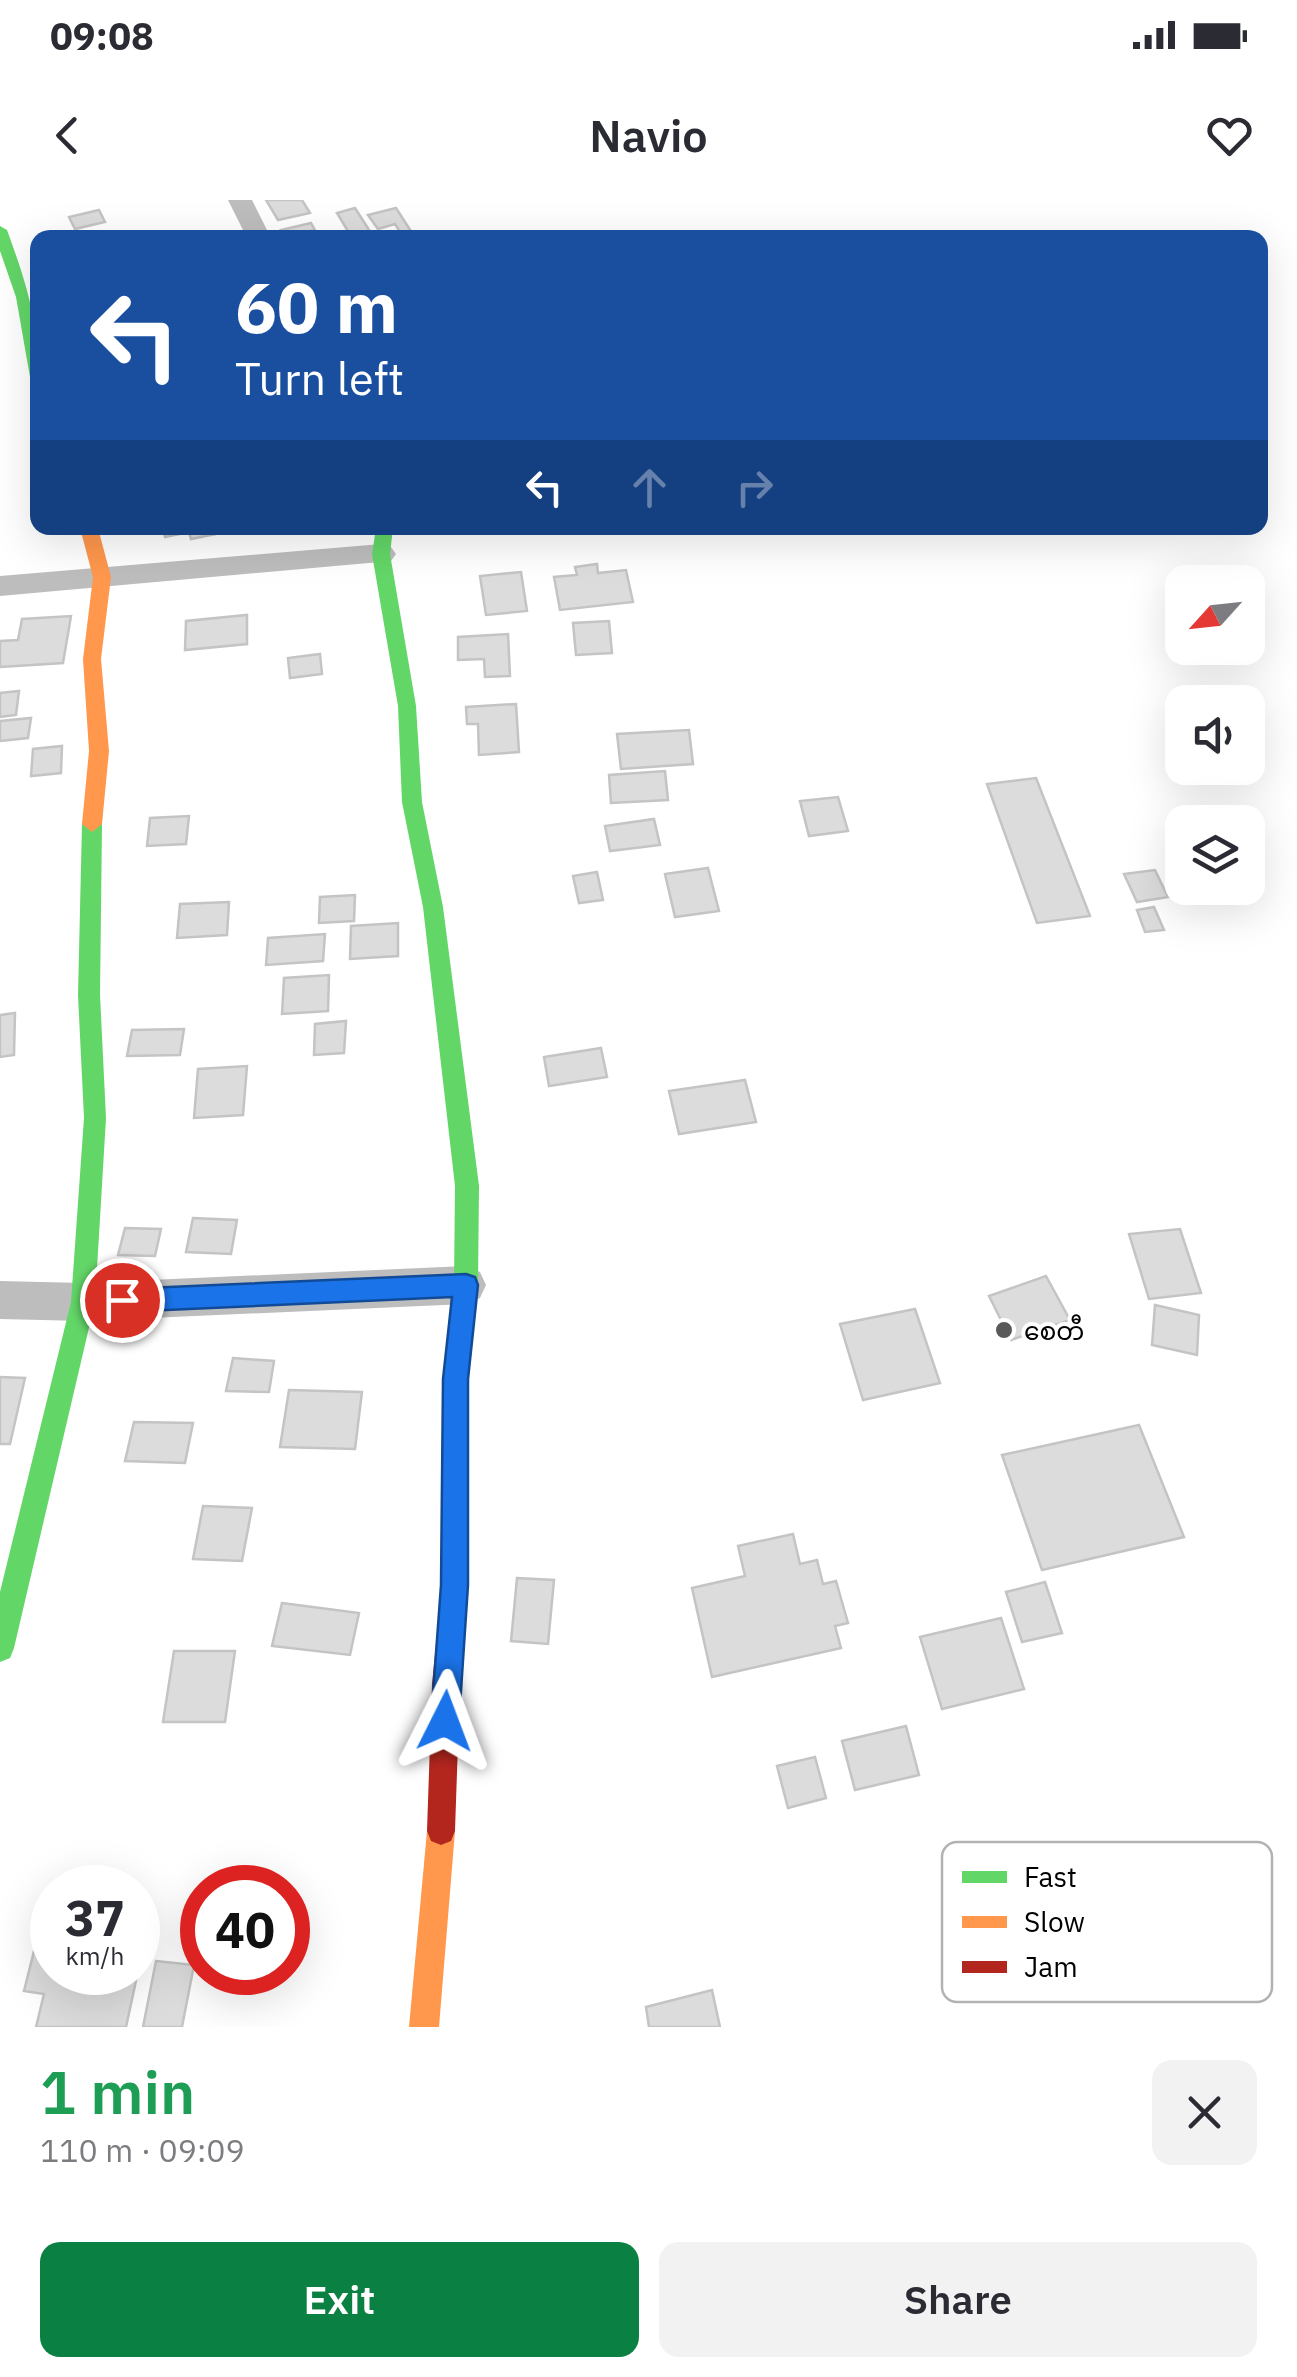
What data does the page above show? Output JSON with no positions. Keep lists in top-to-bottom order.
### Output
{
  "places": ["စေတီ"],
  "legend": ["Fast", "Slow", "Jam"],
  "north": "bottom left",
  "page": {
    "status": "09:08",
    "header": "Navio",
    "turn": ["60 m", "Turn left"],
    "speed": "37 km/h",
    "limit": "40",
    "heading": ["1 min", "110 m · 09:09"],
    "buttons": ["Exit", "Share"]
  }
}
